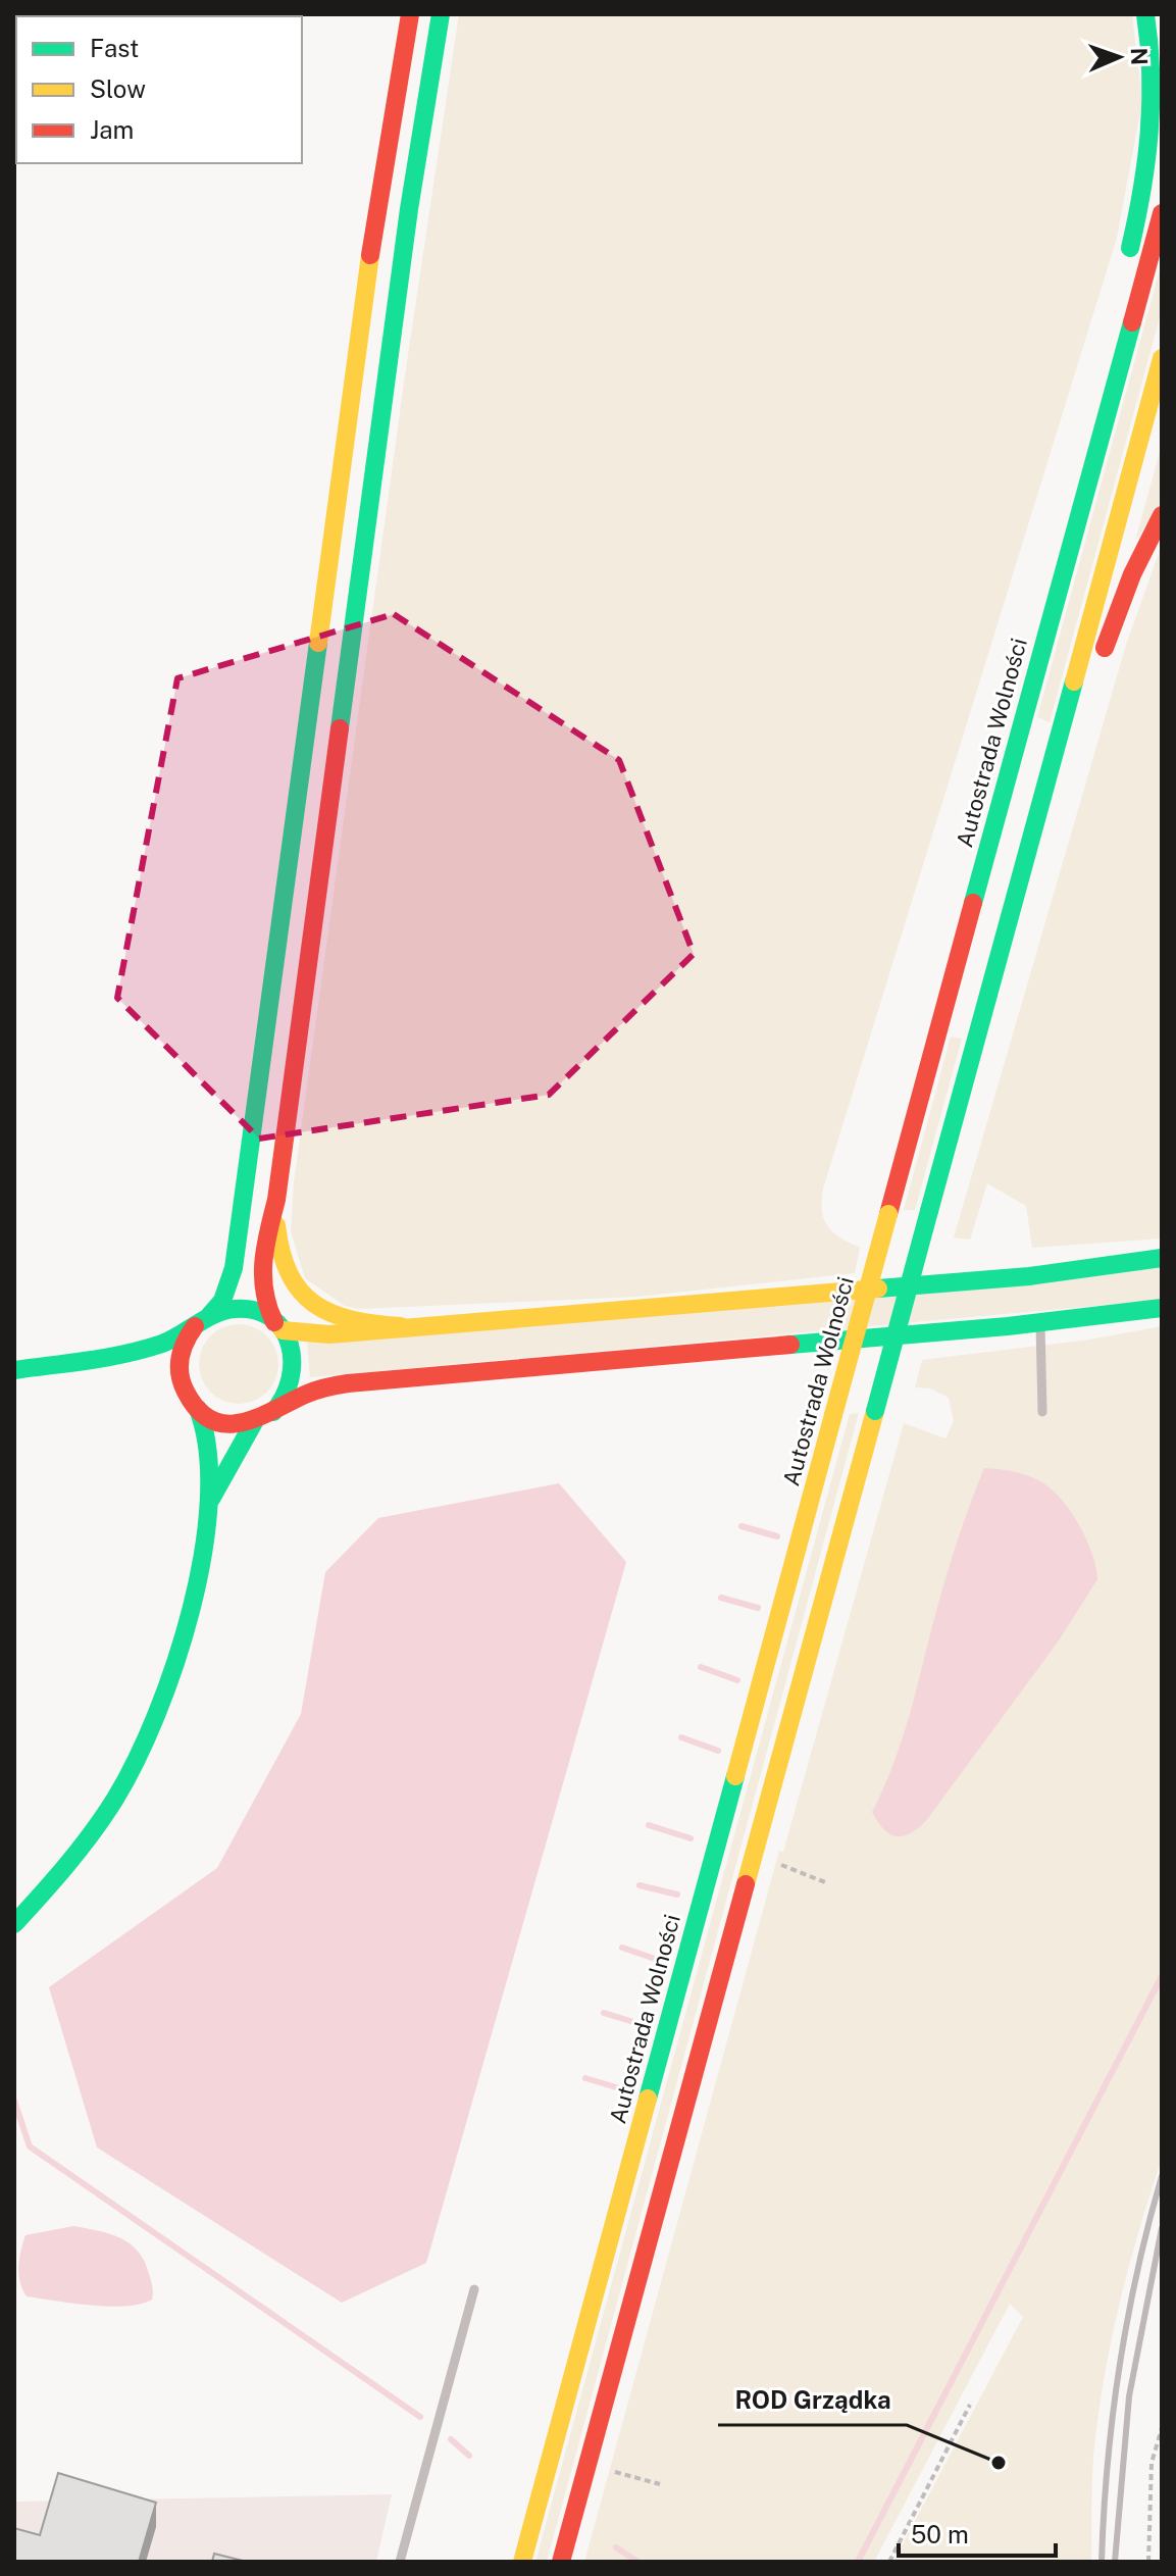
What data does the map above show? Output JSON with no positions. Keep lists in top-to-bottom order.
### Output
{
  "streets": {
    "main road": ["Autostrada Wolności"]
  },
  "places": ["ROD Grządka"],
  "legend": ["Fast", "Slow", "Jam"],
  "scale_bar": "50 m",
  "north": "right"
}
